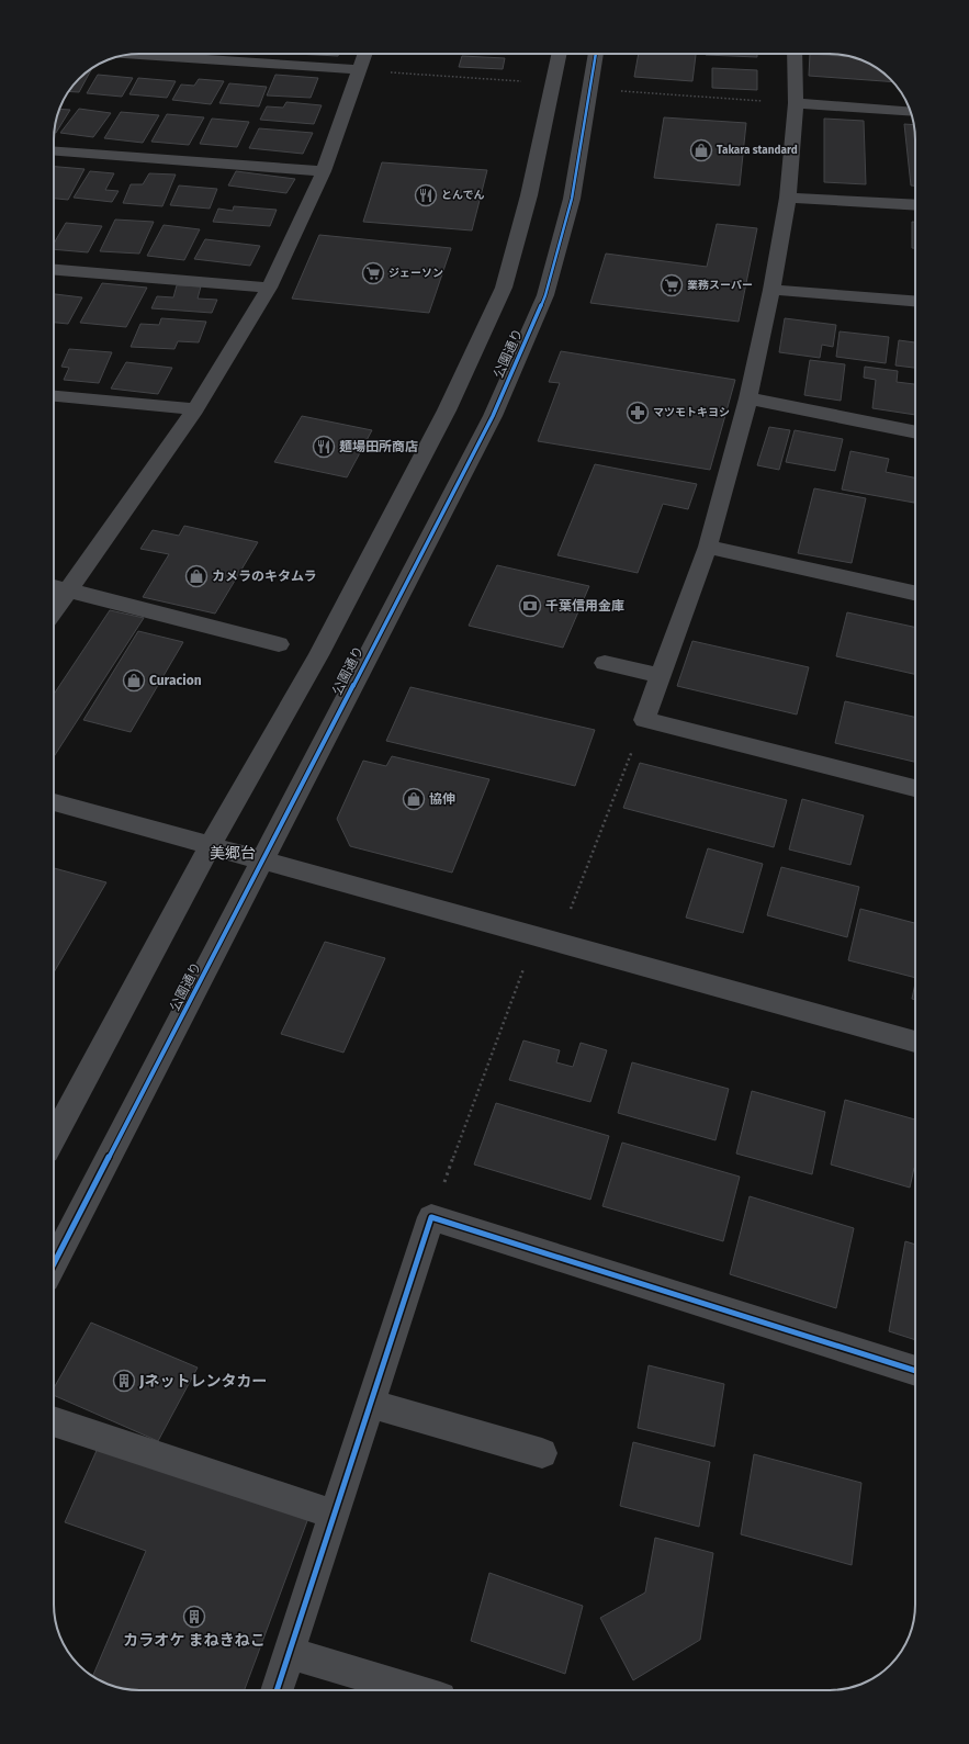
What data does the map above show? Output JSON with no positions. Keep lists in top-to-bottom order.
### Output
{
  "streets": {
    "street": ["公園通り"]
  },
  "districts": ["美郷台"],
  "places": {
    "shop": [
      "Takara standard",
      "カメラのキタムラ",
      "Curacion",
      "協伸"
    ],
    "restaurant": ["とんでん", "麺場田所商店"],
    "supermarket": ["ジェーソン", "業務スーパー"],
    "pharmacy": ["マツモトキヨシ"],
    "bank": ["千葉信用金庫"],
    "building": ["Jネットレンタカー", "カラオケ まねきねこ"]
  }
}
